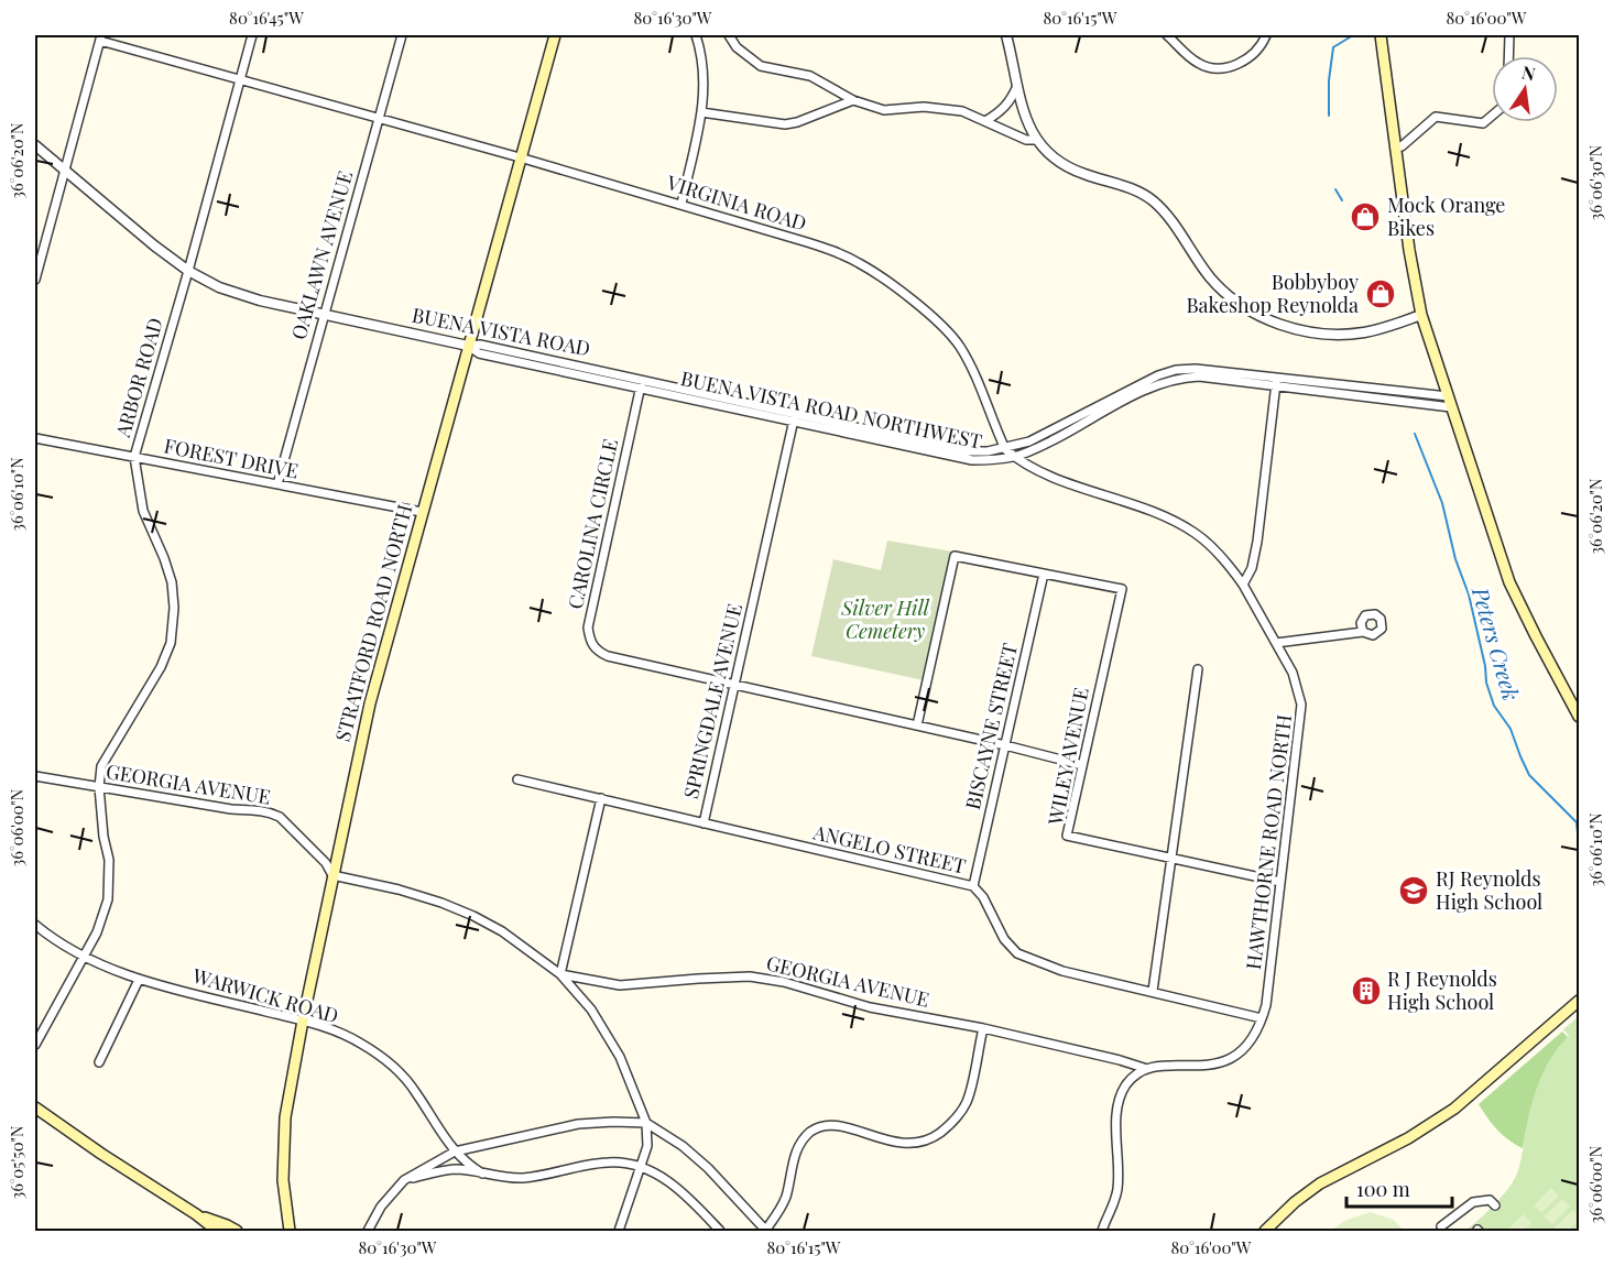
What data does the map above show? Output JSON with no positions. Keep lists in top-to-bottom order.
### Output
{
  "streets": {
    "main road": ["STRATFORD ROAD NORTH"],
    "street": [
      "VIRGINIA ROAD",
      "OAKLAWN AVENUE",
      "BUENA VISTA ROAD",
      "ARBOR ROAD",
      "BUENA VISTA ROAD NORTHWEST",
      "FOREST DRIVE",
      "CAROLINA CIRCLE",
      "SPRINGDALE AVENUE",
      "BISCAYNE STREET",
      "WILEY AVENUE",
      "GEORGIA AVENUE",
      "HAWTHORNE ROAD NORTH",
      "ANGELO STREET",
      "WARWICK ROAD"
    ]
  },
  "crossings": [
    ["VIRGINIA ROAD", "OAKLAWN AVENUE"],
    ["VIRGINIA ROAD", "BUENA VISTA ROAD"],
    ["VIRGINIA ROAD", "ARBOR ROAD"],
    ["VIRGINIA ROAD", "BUENA VISTA ROAD NORTHWEST"],
    ["VIRGINIA ROAD", "STRATFORD ROAD NORTH"],
    ["VIRGINIA ROAD", "HAWTHORNE ROAD NORTH"],
    ["OAKLAWN AVENUE", "BUENA VISTA ROAD"],
    ["OAKLAWN AVENUE", "FOREST DRIVE"],
    ["BUENA VISTA ROAD", "ARBOR ROAD"],
    ["BUENA VISTA ROAD", "BUENA VISTA ROAD NORTHWEST"],
    ["BUENA VISTA ROAD", "CAROLINA CIRCLE"],
    ["BUENA VISTA ROAD", "STRATFORD ROAD NORTH"],
    ["BUENA VISTA ROAD", "SPRINGDALE AVENUE"],
    ["ARBOR ROAD", "FOREST DRIVE"],
    ["ARBOR ROAD", "GEORGIA AVENUE"],
    ["ARBOR ROAD", "WARWICK ROAD"],
    ["BUENA VISTA ROAD NORTHWEST", "SPRINGDALE AVENUE"],
    ["FOREST DRIVE", "STRATFORD ROAD NORTH"],
    ["CAROLINA CIRCLE", "SPRINGDALE AVENUE"],
    ["CAROLINA CIRCLE", "BISCAYNE STREET"],
    ["CAROLINA CIRCLE", "WILEY AVENUE"],
    ["STRATFORD ROAD NORTH", "GEORGIA AVENUE"],
    ["STRATFORD ROAD NORTH", "WARWICK ROAD"],
    ["SPRINGDALE AVENUE", "ANGELO STREET"],
    ["BISCAYNE STREET", "WILEY AVENUE"],
    ["BISCAYNE STREET", "ANGELO STREET"],
    ["WILEY AVENUE", "HAWTHORNE ROAD NORTH"],
    ["GEORGIA AVENUE", "HAWTHORNE ROAD NORTH"],
    ["HAWTHORNE ROAD NORTH", "ANGELO STREET"]
  ],
  "water": ["Peters Creek"],
  "parks": ["Silver Hill Cemetery"],
  "places": {
    "shop": ["Mock Orange Bikes", "Bobbyboy Bakeshop Reynolda"],
    "school or university": ["RJ Reynolds High School"],
    "building": ["R J Reynolds High School"]
  },
  "scale_bar": "100 m",
  "north": "top",
  "coordinates": [
    "80°16'45\"W",
    "80°16'30\"W",
    "80°16'15\"W",
    "80°16'00\"W",
    "36°06'20\"N",
    "36°06'30\"N",
    "36°06'10\"N",
    "36°06'00\"N",
    "36°05'50\"N"
  ]
}
